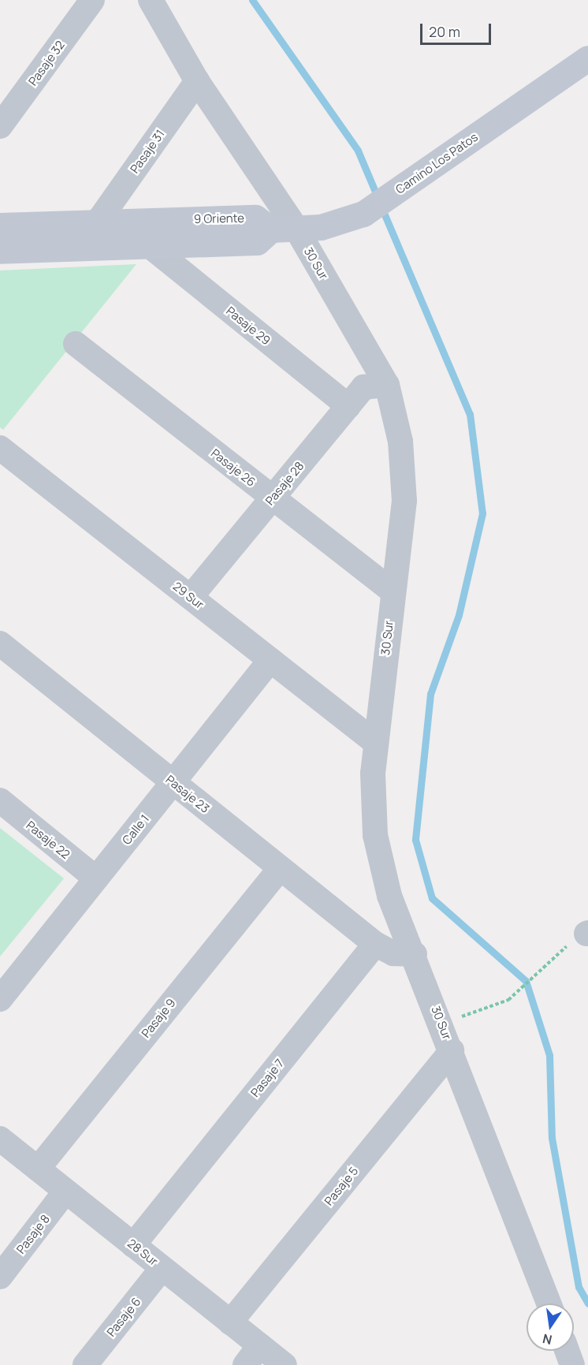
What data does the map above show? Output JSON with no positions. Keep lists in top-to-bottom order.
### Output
{
  "streets": {
    "street": [
      "Pasaje 32",
      "Pasaje 31",
      "Camino Los Patos",
      "9 Oriente",
      "30 Sur",
      "Pasaje 29",
      "Pasaje 26",
      "Pasaje 28",
      "29 Sur",
      "Pasaje 23",
      "Calle 1",
      "Pasaje 22",
      "Pasaje 9",
      "Pasaje 7",
      "Pasaje 5",
      "Pasaje 8",
      "28 Sur",
      "Pasaje 6"
    ]
  },
  "crossings": [
    ["Pasaje 31", "9 Oriente"],
    ["Pasaje 31", "30 Sur"],
    ["Camino Los Patos", "9 Oriente"],
    ["Camino Los Patos", "30 Sur"],
    ["9 Oriente", "30 Sur"],
    ["9 Oriente", "Pasaje 29"],
    ["30 Sur", "Pasaje 26"],
    ["30 Sur", "Pasaje 28"],
    ["30 Sur", "29 Sur"],
    ["30 Sur", "Pasaje 5"],
    ["Pasaje 29", "Pasaje 28"],
    ["Pasaje 26", "Pasaje 28"],
    ["Pasaje 28", "29 Sur"],
    ["29 Sur", "Calle 1"],
    ["Pasaje 23", "Calle 1"],
    ["Pasaje 23", "Pasaje 9"],
    ["Pasaje 23", "Pasaje 7"],
    ["Calle 1", "Pasaje 22"],
    ["Pasaje 9", "28 Sur"],
    ["Pasaje 7", "28 Sur"],
    ["Pasaje 5", "28 Sur"],
    ["Pasaje 8", "28 Sur"],
    ["28 Sur", "Pasaje 6"]
  ],
  "scale_bar": "20 m",
  "north": "bottom"
}
